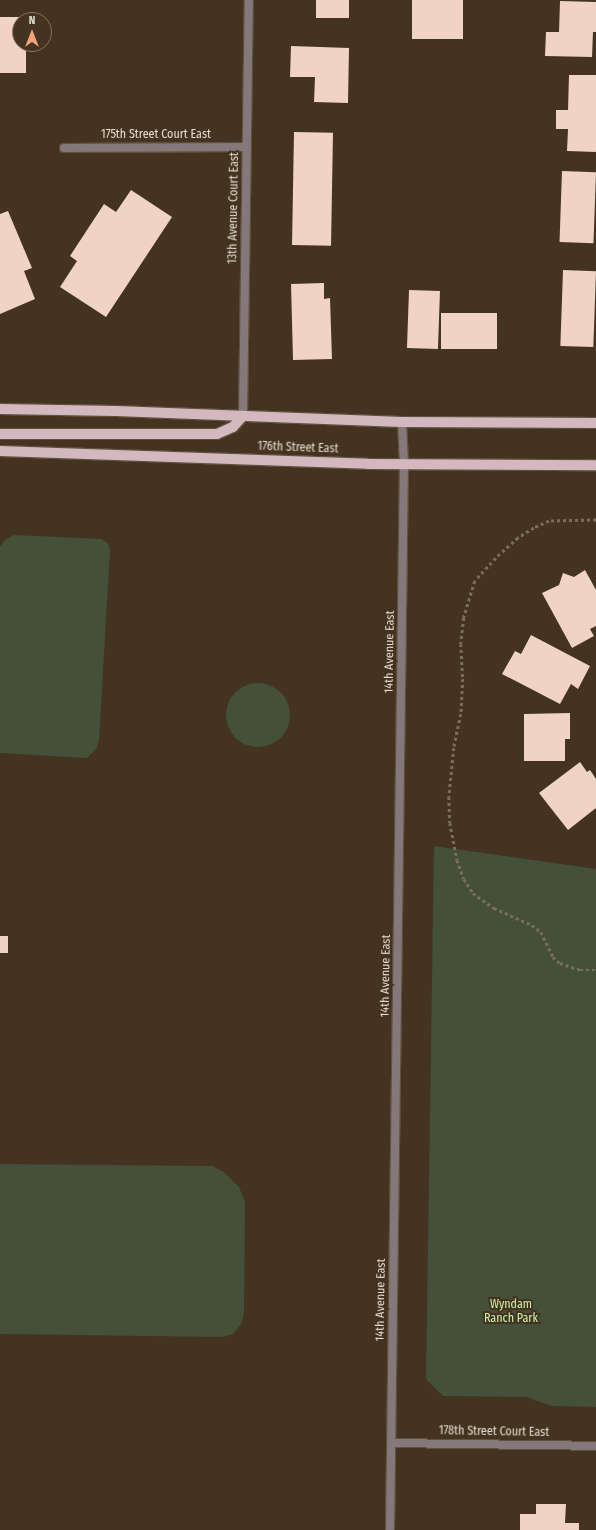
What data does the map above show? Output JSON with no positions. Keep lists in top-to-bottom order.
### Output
{
  "streets": {
    "main road": ["176th Street East"],
    "street": [
      "175th Street Court East",
      "13th Avenue Court East",
      "14th Avenue East",
      "178th Street Court East"
    ]
  },
  "crossings": [
    ["175th Street Court East", "13th Avenue Court East"],
    ["176th Street East", "14th Avenue East"],
    ["14th Avenue East", "178th Street Court East"]
  ],
  "parks": ["Wyndam Ranch Park"],
  "north": "top"
}
